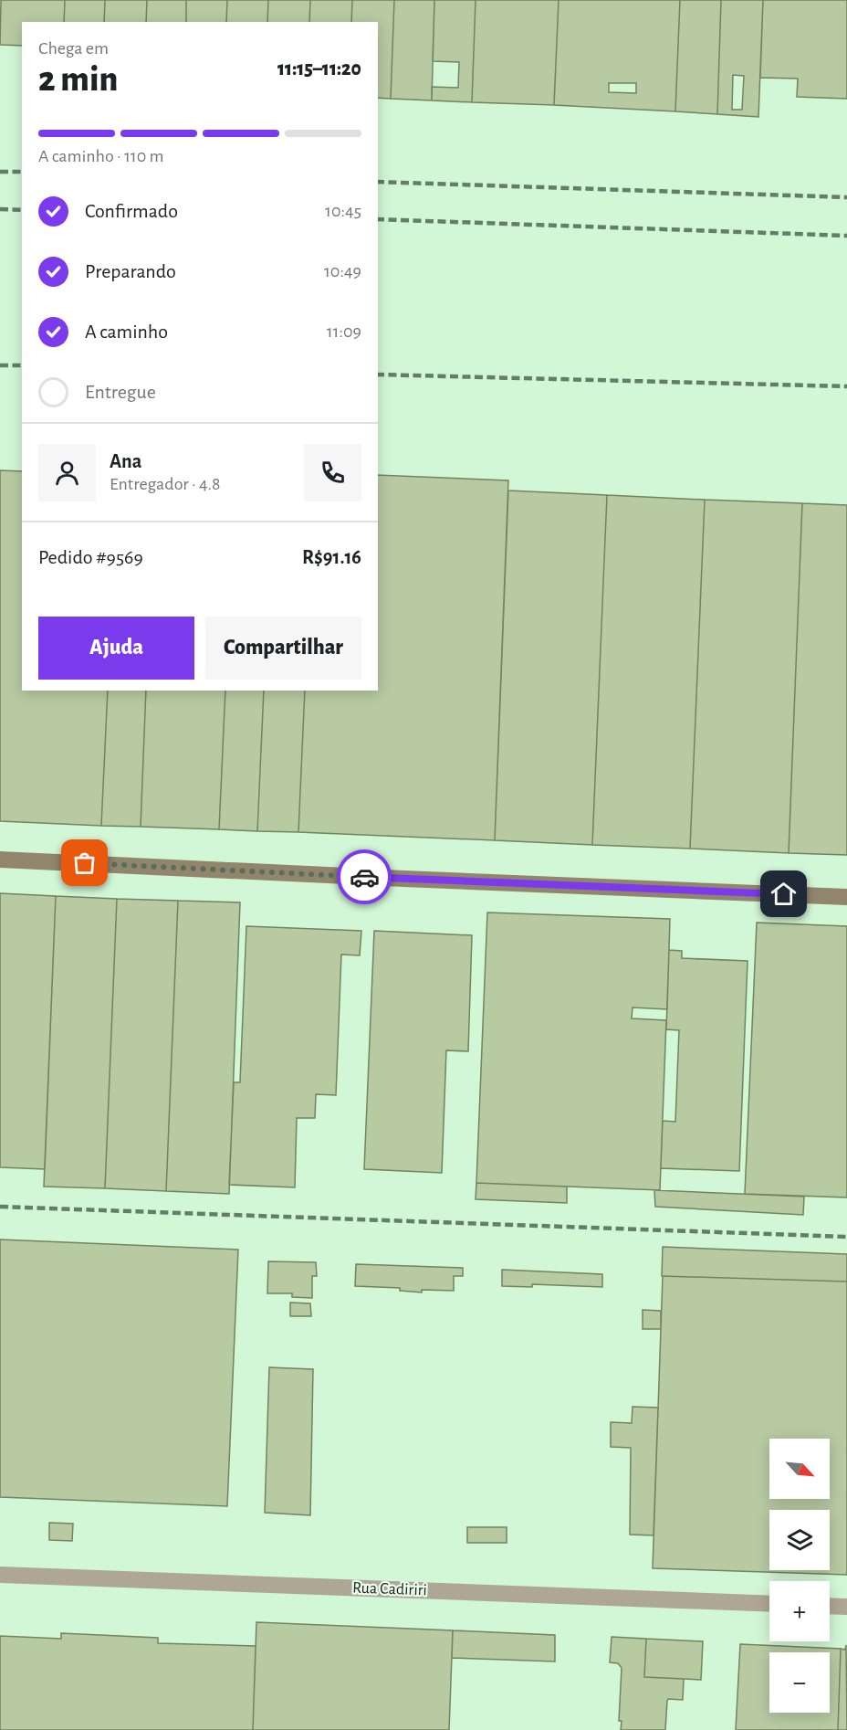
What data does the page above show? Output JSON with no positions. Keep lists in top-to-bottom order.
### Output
{
  "streets": {
    "street": ["Rua Cadiriri"]
  },
  "north": "bottom right",
  "page": {
    "heading": ["2 min", "Chega em", "11:15–11:20"],
    "panel": [
      "Ana",
      "Entregador · 4.8",
      "Pedido #9569",
      "R$91.16"
    ],
    "bar": "A caminho · 110 m",
    "list": [
      ["Confirmado", "10:45"],
      ["Preparando", "10:49"],
      ["A caminho", "11:09"],
      "Entregue"
    ],
    "buttons": ["Ajuda", "Compartilhar"],
    "map_buttons": ["+", "−"]
  }
}
